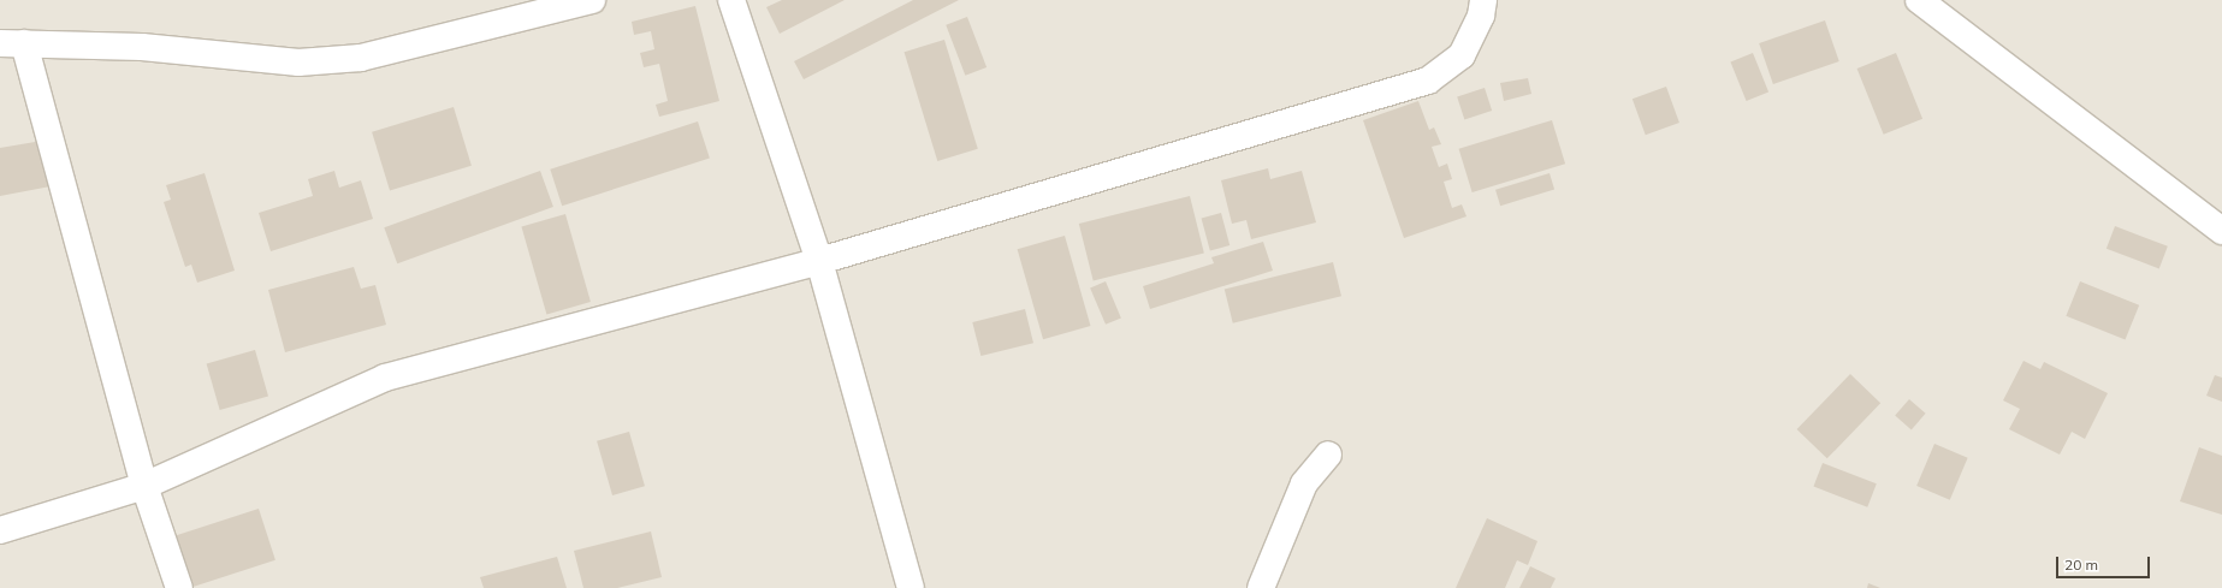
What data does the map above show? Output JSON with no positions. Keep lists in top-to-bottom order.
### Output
{
  "scale_bar": "20 m"
}
